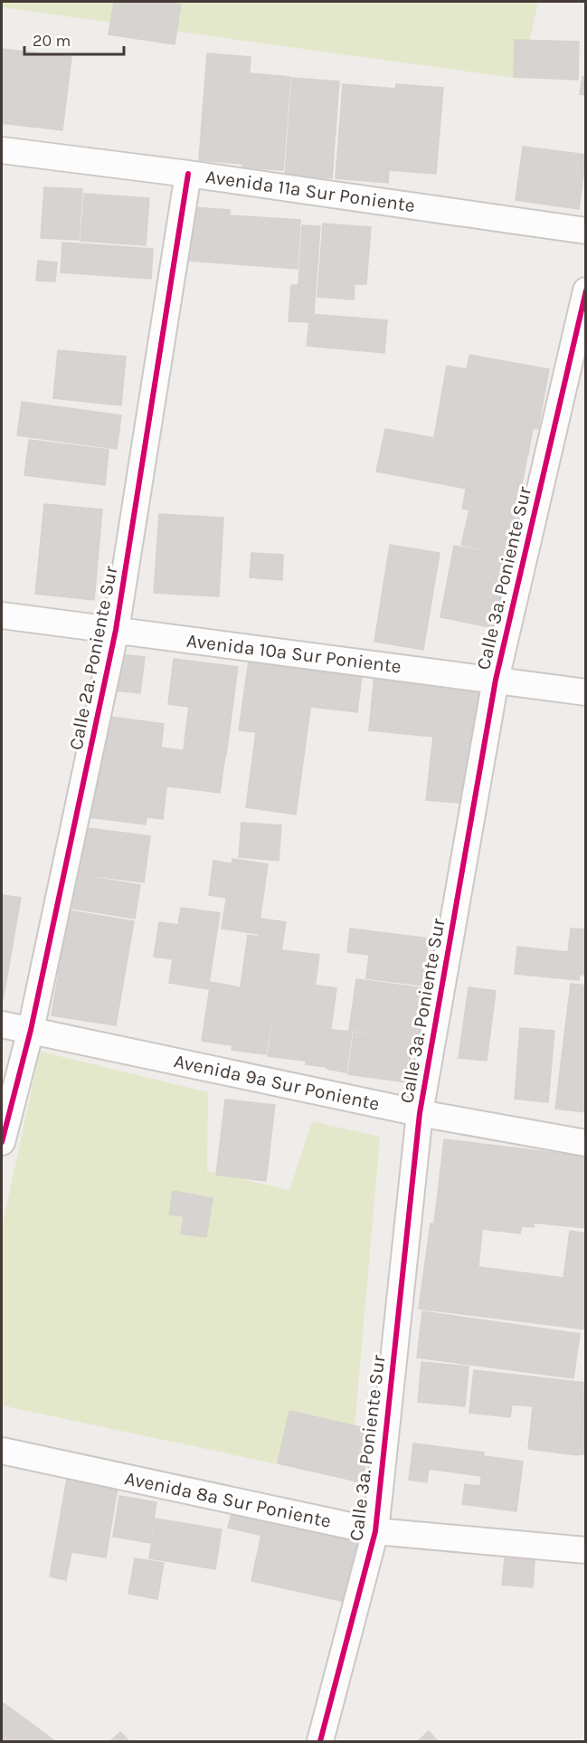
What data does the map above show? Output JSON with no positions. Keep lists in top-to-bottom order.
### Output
{
  "streets": {
    "street": [
      "Avenida 11a Sur Poniente",
      "Calle 3a. Poniente Sur",
      "Avenida 10a Sur Poniente",
      "Calle 2a. Poniente Sur",
      "Avenida 9a Sur Poniente",
      "Avenida 8a Sur Poniente"
    ]
  },
  "crossings": [
    ["Avenida 11a Sur Poniente", "Calle 2a. Poniente Sur"],
    ["Calle 3a. Poniente Sur", "Avenida 10a Sur Poniente"],
    ["Calle 3a. Poniente Sur", "Avenida 9a Sur Poniente"],
    ["Calle 3a. Poniente Sur", "Avenida 8a Sur Poniente"],
    ["Avenida 10a Sur Poniente", "Calle 2a. Poniente Sur"],
    ["Calle 2a. Poniente Sur", "Avenida 9a Sur Poniente"]
  ],
  "scale_bar": "20 m"
}
